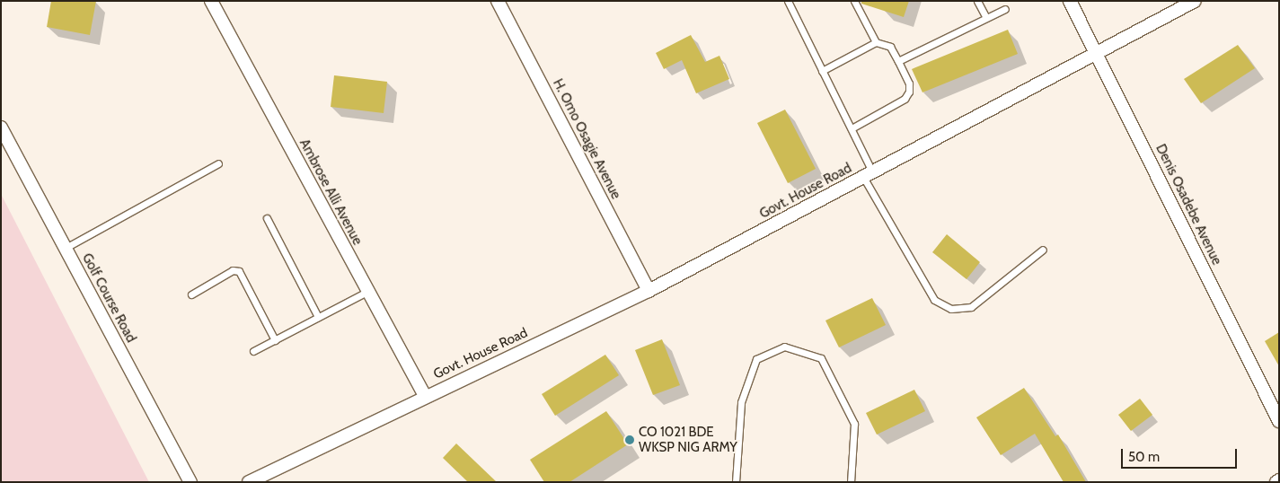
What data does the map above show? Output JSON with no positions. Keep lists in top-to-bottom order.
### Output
{
  "streets": {
    "street": [
      "H. Omo Osagie Avenue",
      "Govt. House Road",
      "Ambrose Alli Avenue",
      "Denis Osadebe Avenue",
      "Golf Course Road"
    ]
  },
  "crossings": [
    ["H. Omo Osagie Avenue", "Govt. House Road"],
    ["Govt. House Road", "Ambrose Alli Avenue"],
    ["Govt. House Road", "Denis Osadebe Avenue"]
  ],
  "places": ["CO 1021 BDE WKSP NIG ARMY"],
  "scale_bar": "50 m"
}
